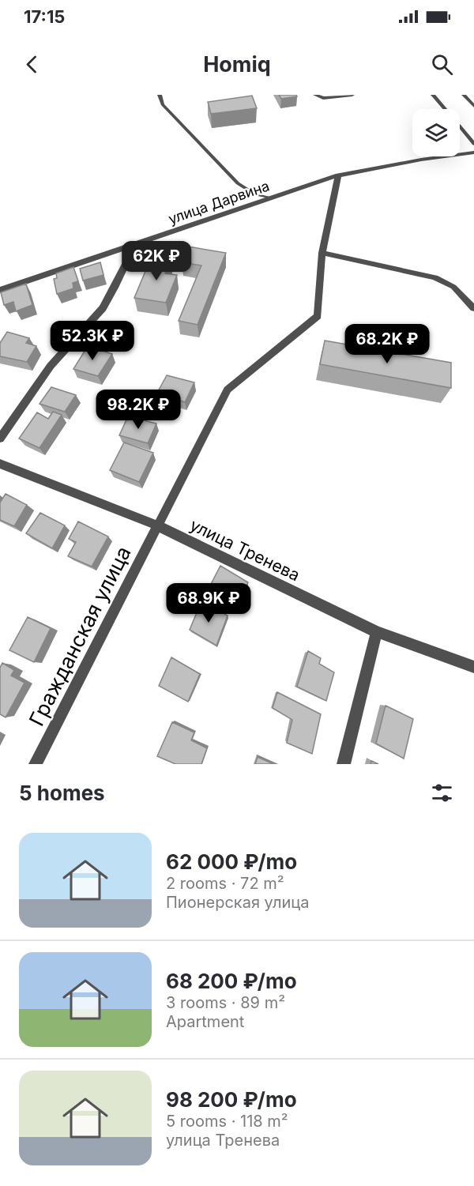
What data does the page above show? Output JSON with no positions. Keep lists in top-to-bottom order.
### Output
{
  "streets": {
    "street": ["улица Дарвина", "улица Тренева", "Гражданская улица"]
  },
  "crossings": [
    ["улица Дарвина", "Гражданская улица"],
    ["улица Тренева", "Гражданская улица"]
  ],
  "page": {
    "status": "17:15",
    "header": "Homiq",
    "price": [
      "62K ₽",
      "52.3K ₽",
      "68.2K ₽",
      "98.2K ₽",
      "68.9K ₽"
    ],
    "heading": "5 homes",
    "list": [
      {
        "name": "62 000 ₽/mo",
        "note": "2 rooms · 72 m² · Пионерская улица"
      },
      {
        "name": "68 200 ₽/mo",
        "note": "3 rooms · 89 m² · Apartment"
      },
      {
        "name": "98 200 ₽/mo",
        "note": "5 rooms · 118 m² · улица Тренева"
      }
    ]
  }
}
